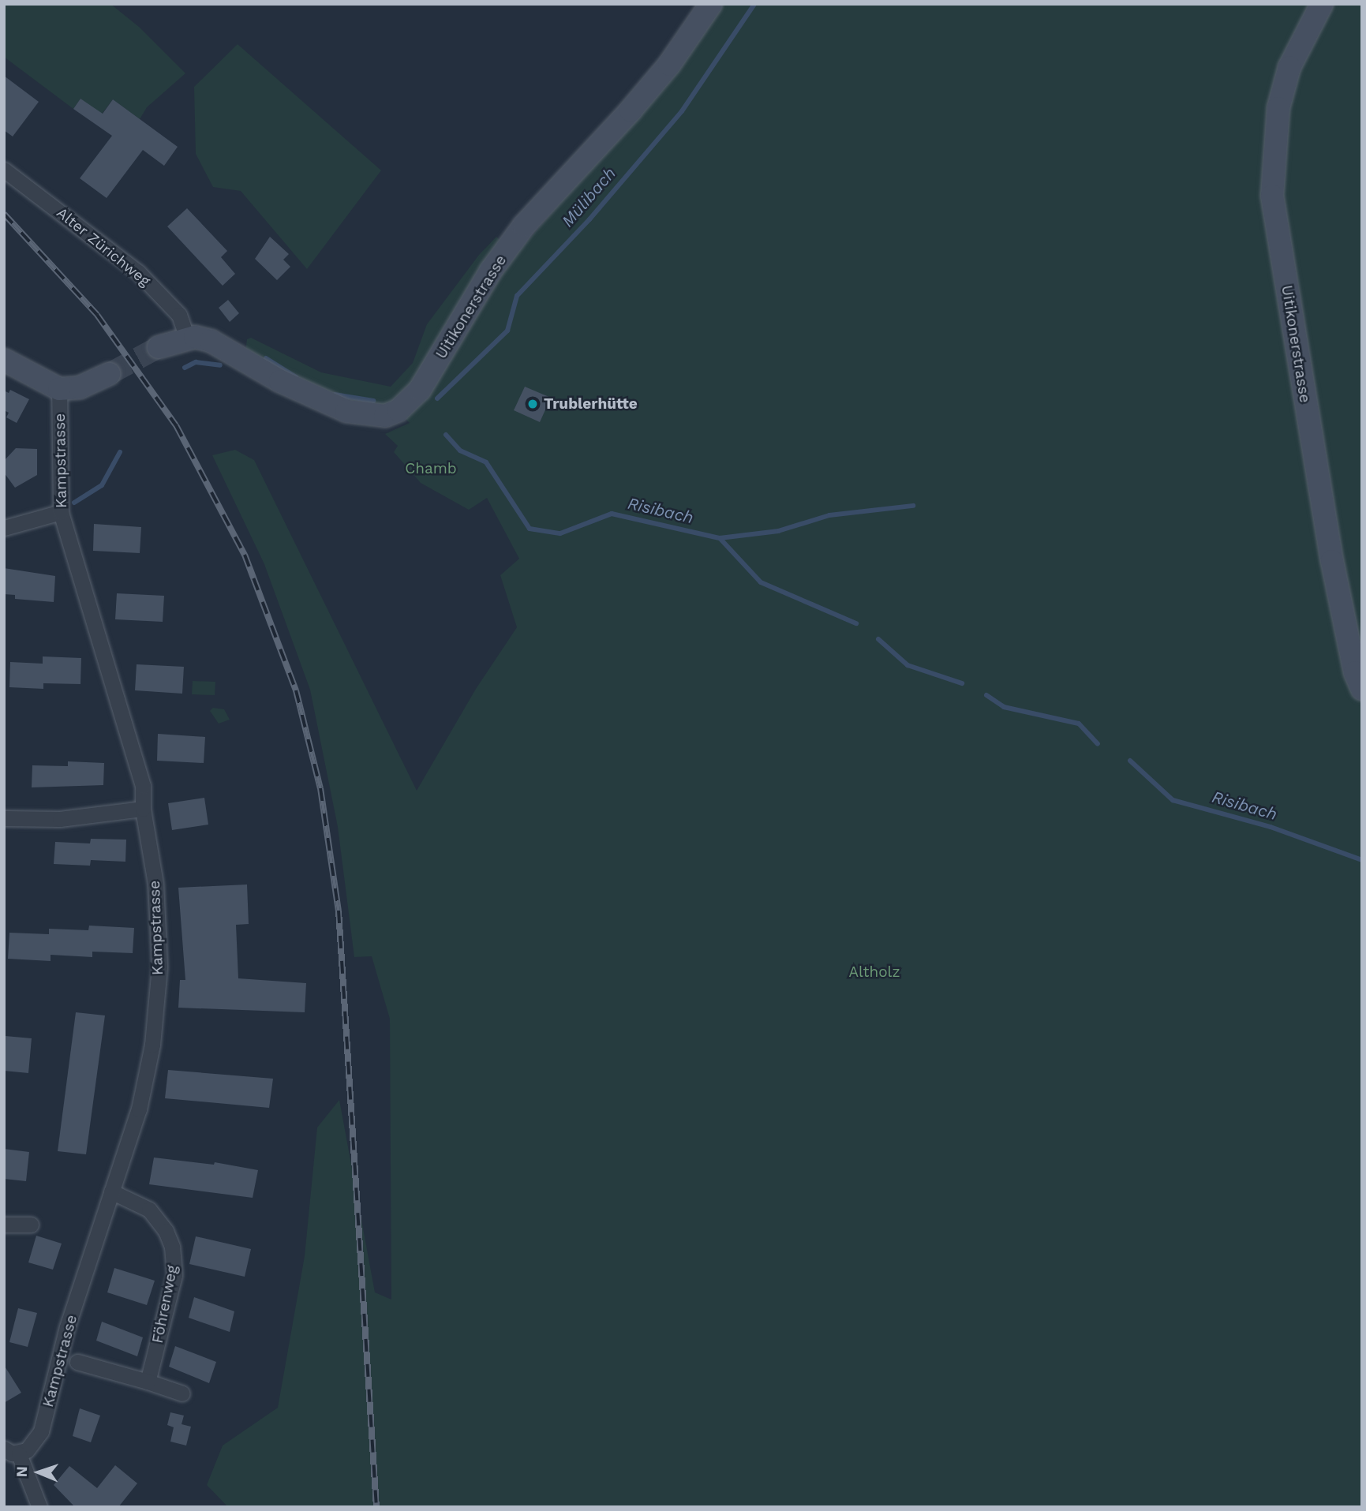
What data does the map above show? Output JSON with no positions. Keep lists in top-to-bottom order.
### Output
{
  "streets": {
    "street": [
      "Alter Zürichweg",
      "Uitikonerstrasse",
      "Kampstrasse",
      "Föhrenweg"
    ]
  },
  "crossings": [
    ["Alter Zürichweg", "Uitikonerstrasse"],
    ["Kampstrasse", "Föhrenweg"]
  ],
  "water": ["Mülibach", "Risibach"],
  "parks": ["Chamb", "Altholz"],
  "places": ["Trublerhütte"],
  "north": "left"
}
